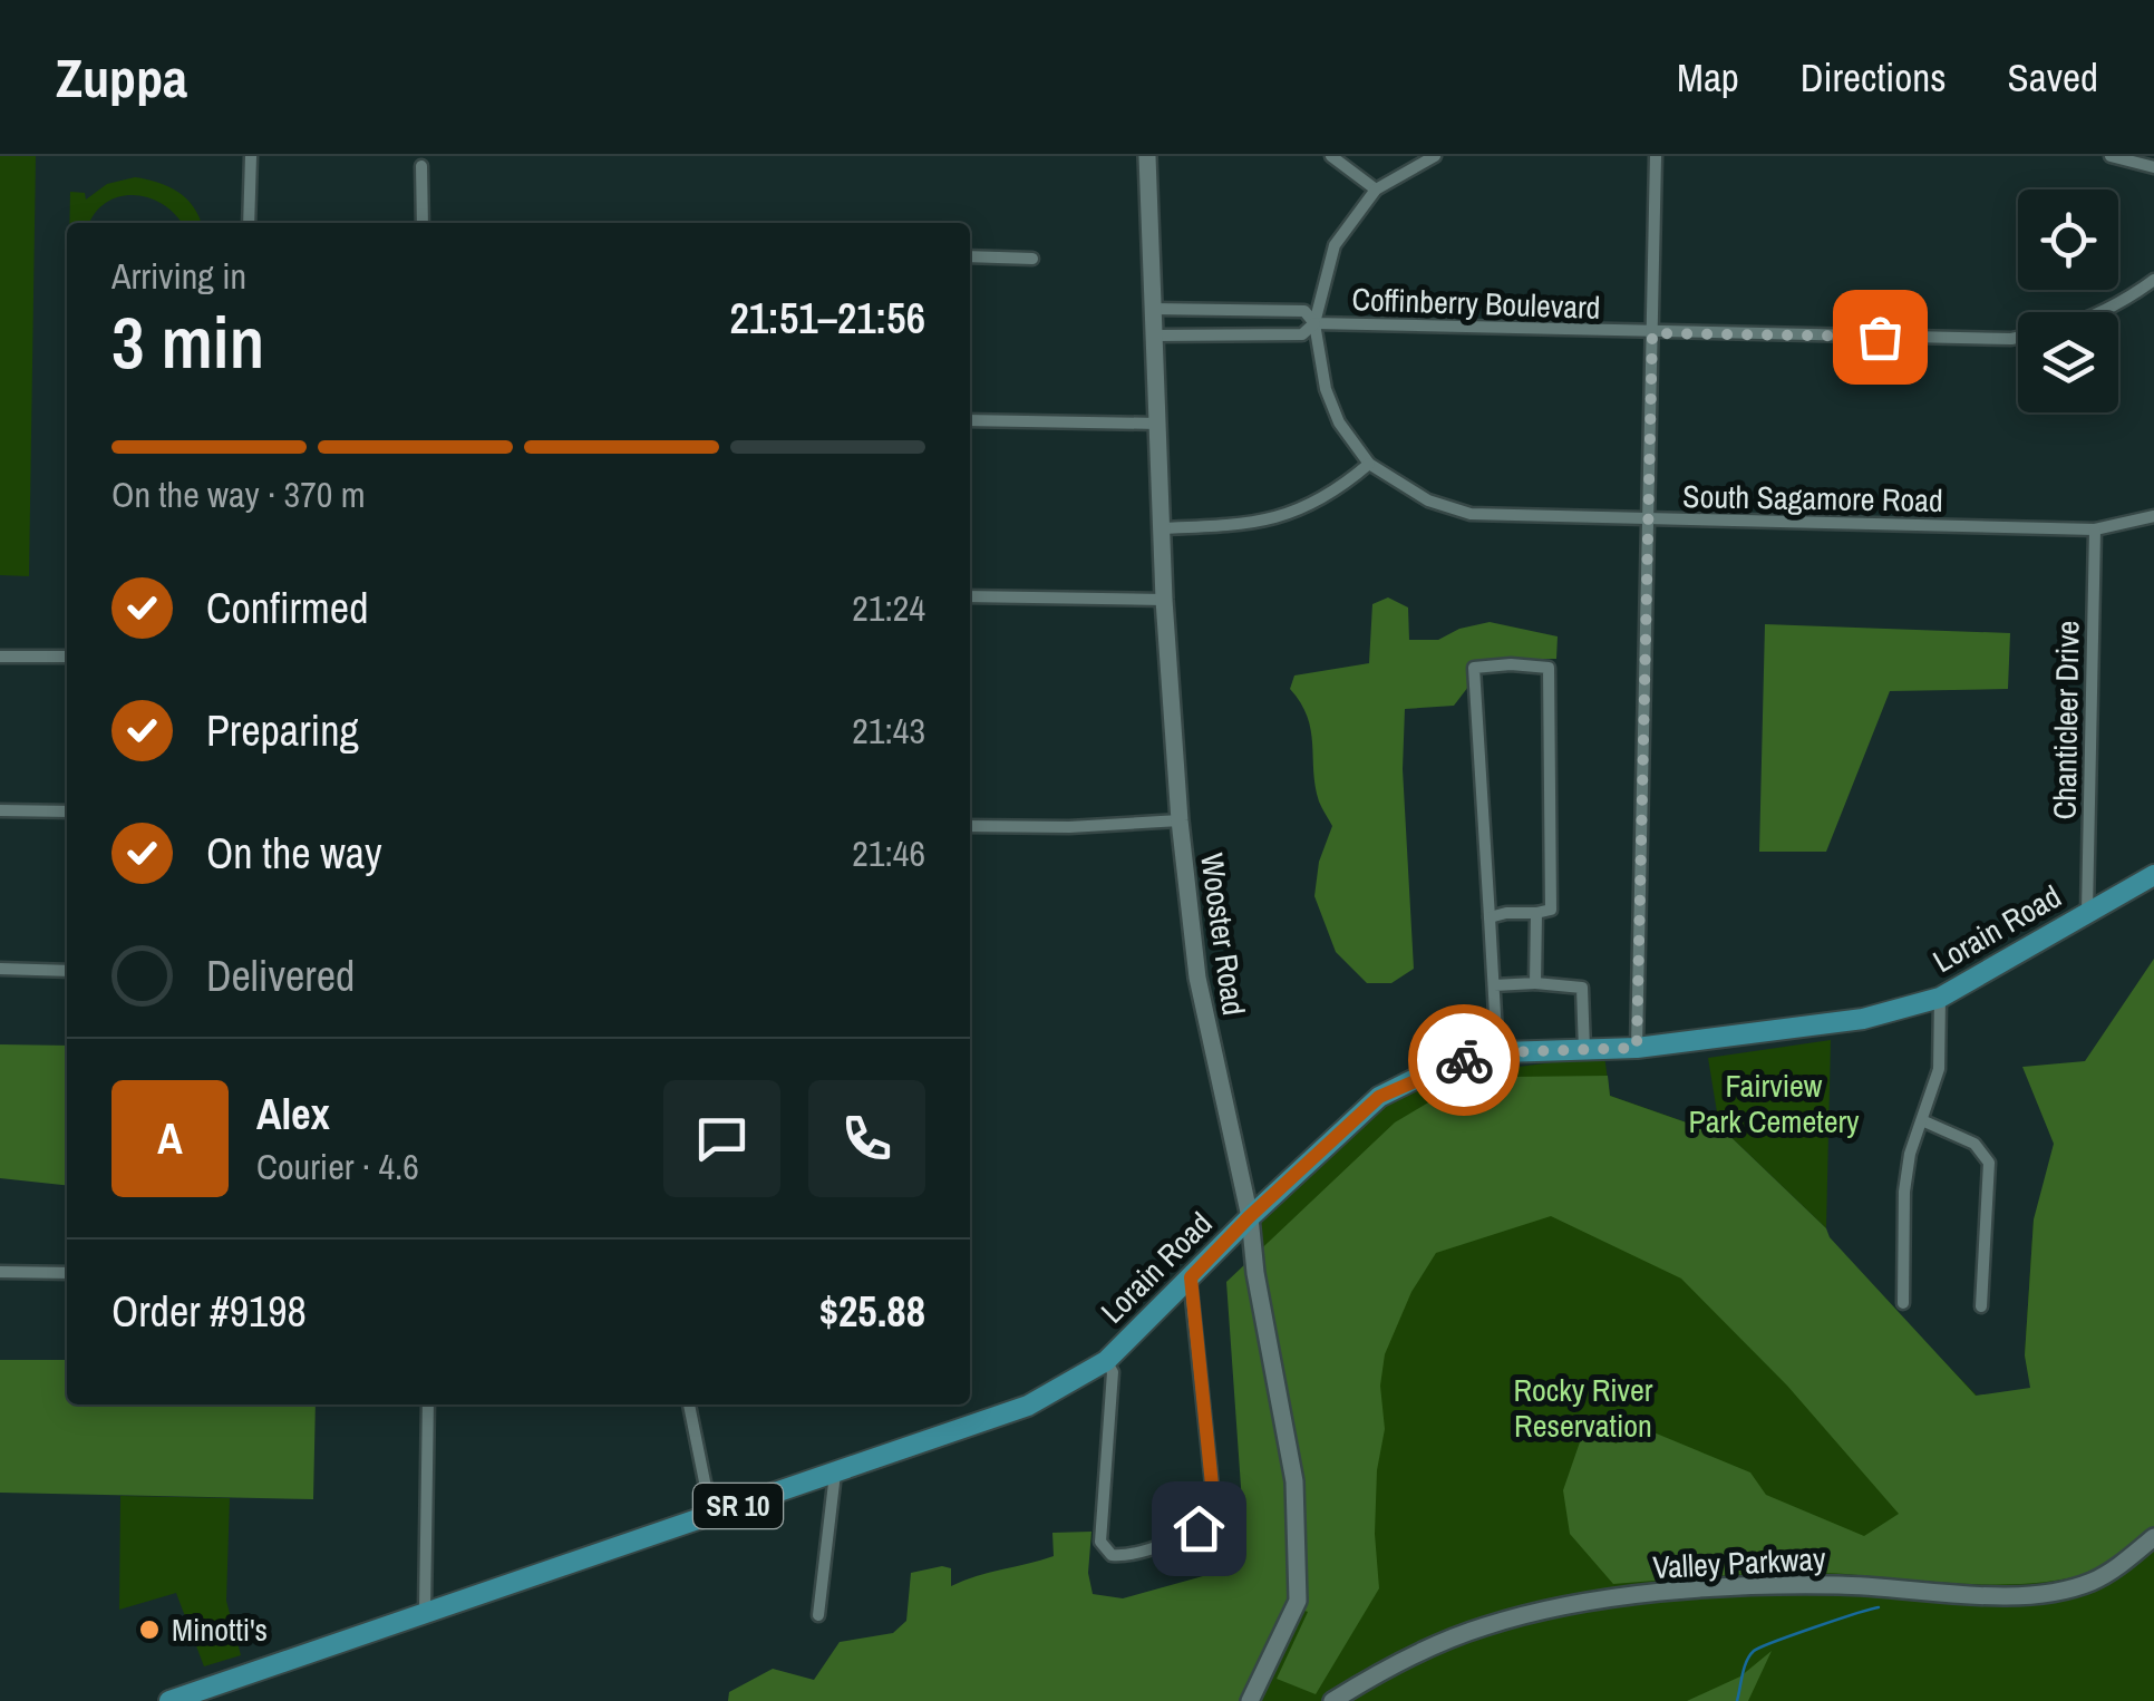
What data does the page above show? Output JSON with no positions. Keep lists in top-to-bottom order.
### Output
{
  "streets": {
    "main road": ["Lorain Road", "SR 10"],
    "street": [
      "Coffinberry Boulevard",
      "South Sagamore Road",
      "Chanticleer Drive",
      "Wooster Road",
      "Valley Parkway"
    ]
  },
  "crossings": [
    ["Coffinberry Boulevard", "South Sagamore Road"],
    ["Coffinberry Boulevard", "Wooster Road"],
    ["South Sagamore Road", "Chanticleer Drive"],
    ["Chanticleer Drive", "Lorain Road"],
    ["Lorain Road", "Wooster Road"]
  ],
  "parks": ["Fairview Park Cemetery", "Rocky River Reservation"],
  "places": ["Minotti's"],
  "page": {
    "header": "Zuppa",
    "nav": ["Map", "Directions", "Saved"],
    "heading": ["3 min", "Arriving in", "21:51–21:56"],
    "panel": [
      "Alex",
      "Courier · 4.6",
      "Order #9198",
      "$25.88"
    ],
    "bar": "On the way · 370 m",
    "list": [
      ["Confirmed", "21:24"],
      ["Preparing", "21:43"],
      ["On the way", "21:46"],
      "Delivered"
    ],
    "round": "A"
  }
}
